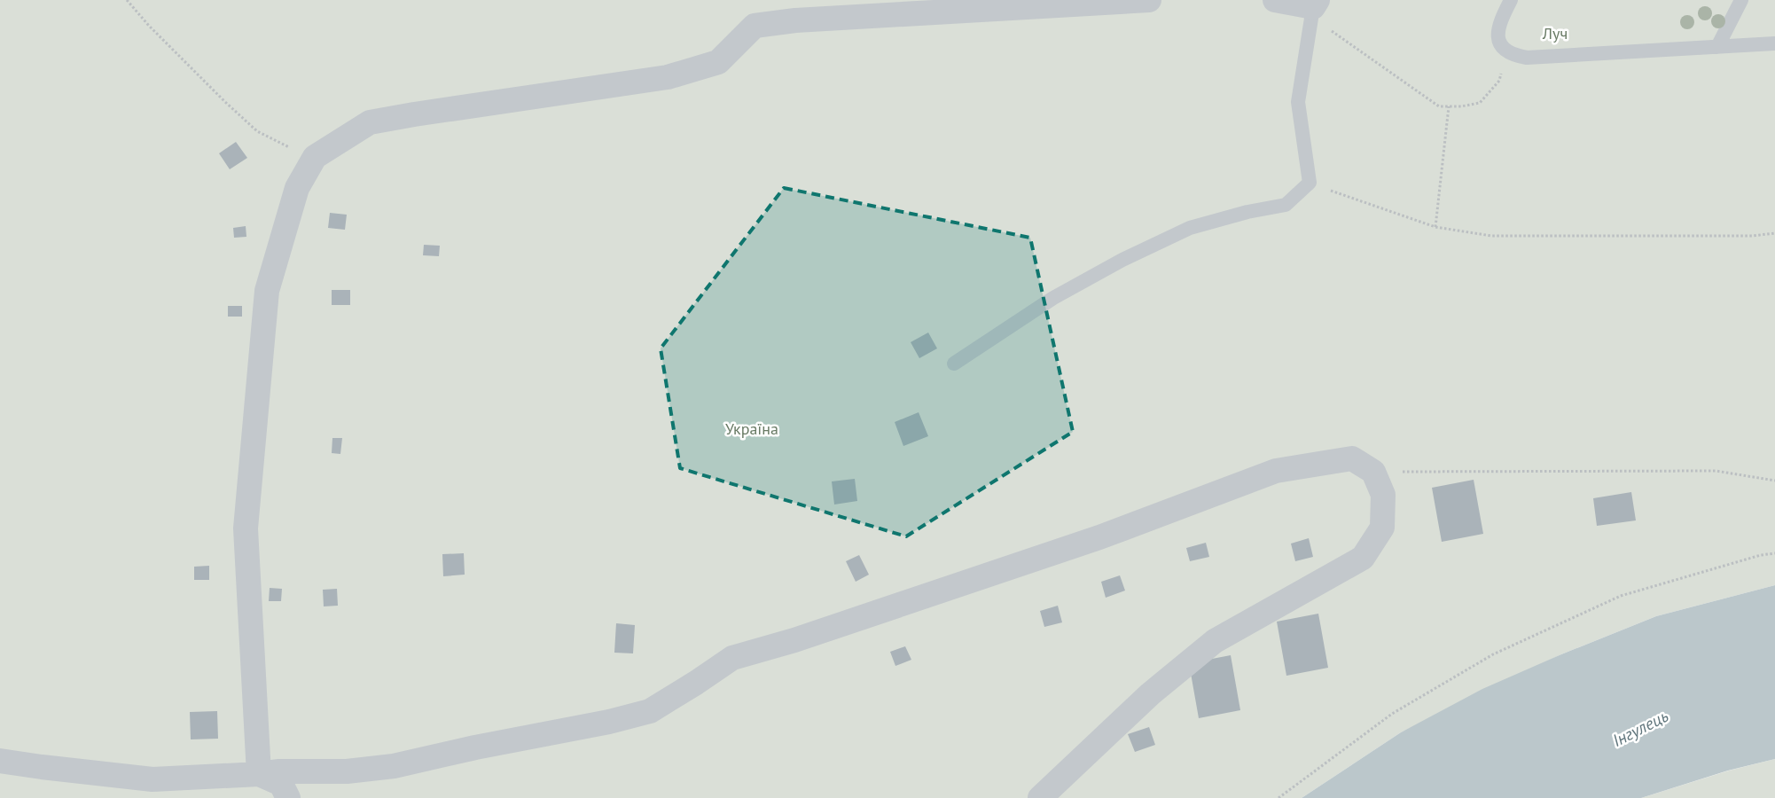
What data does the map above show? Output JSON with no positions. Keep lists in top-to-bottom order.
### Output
{
  "water": ["Інгулець"],
  "parks": ["Луч", "Україна"]
}
